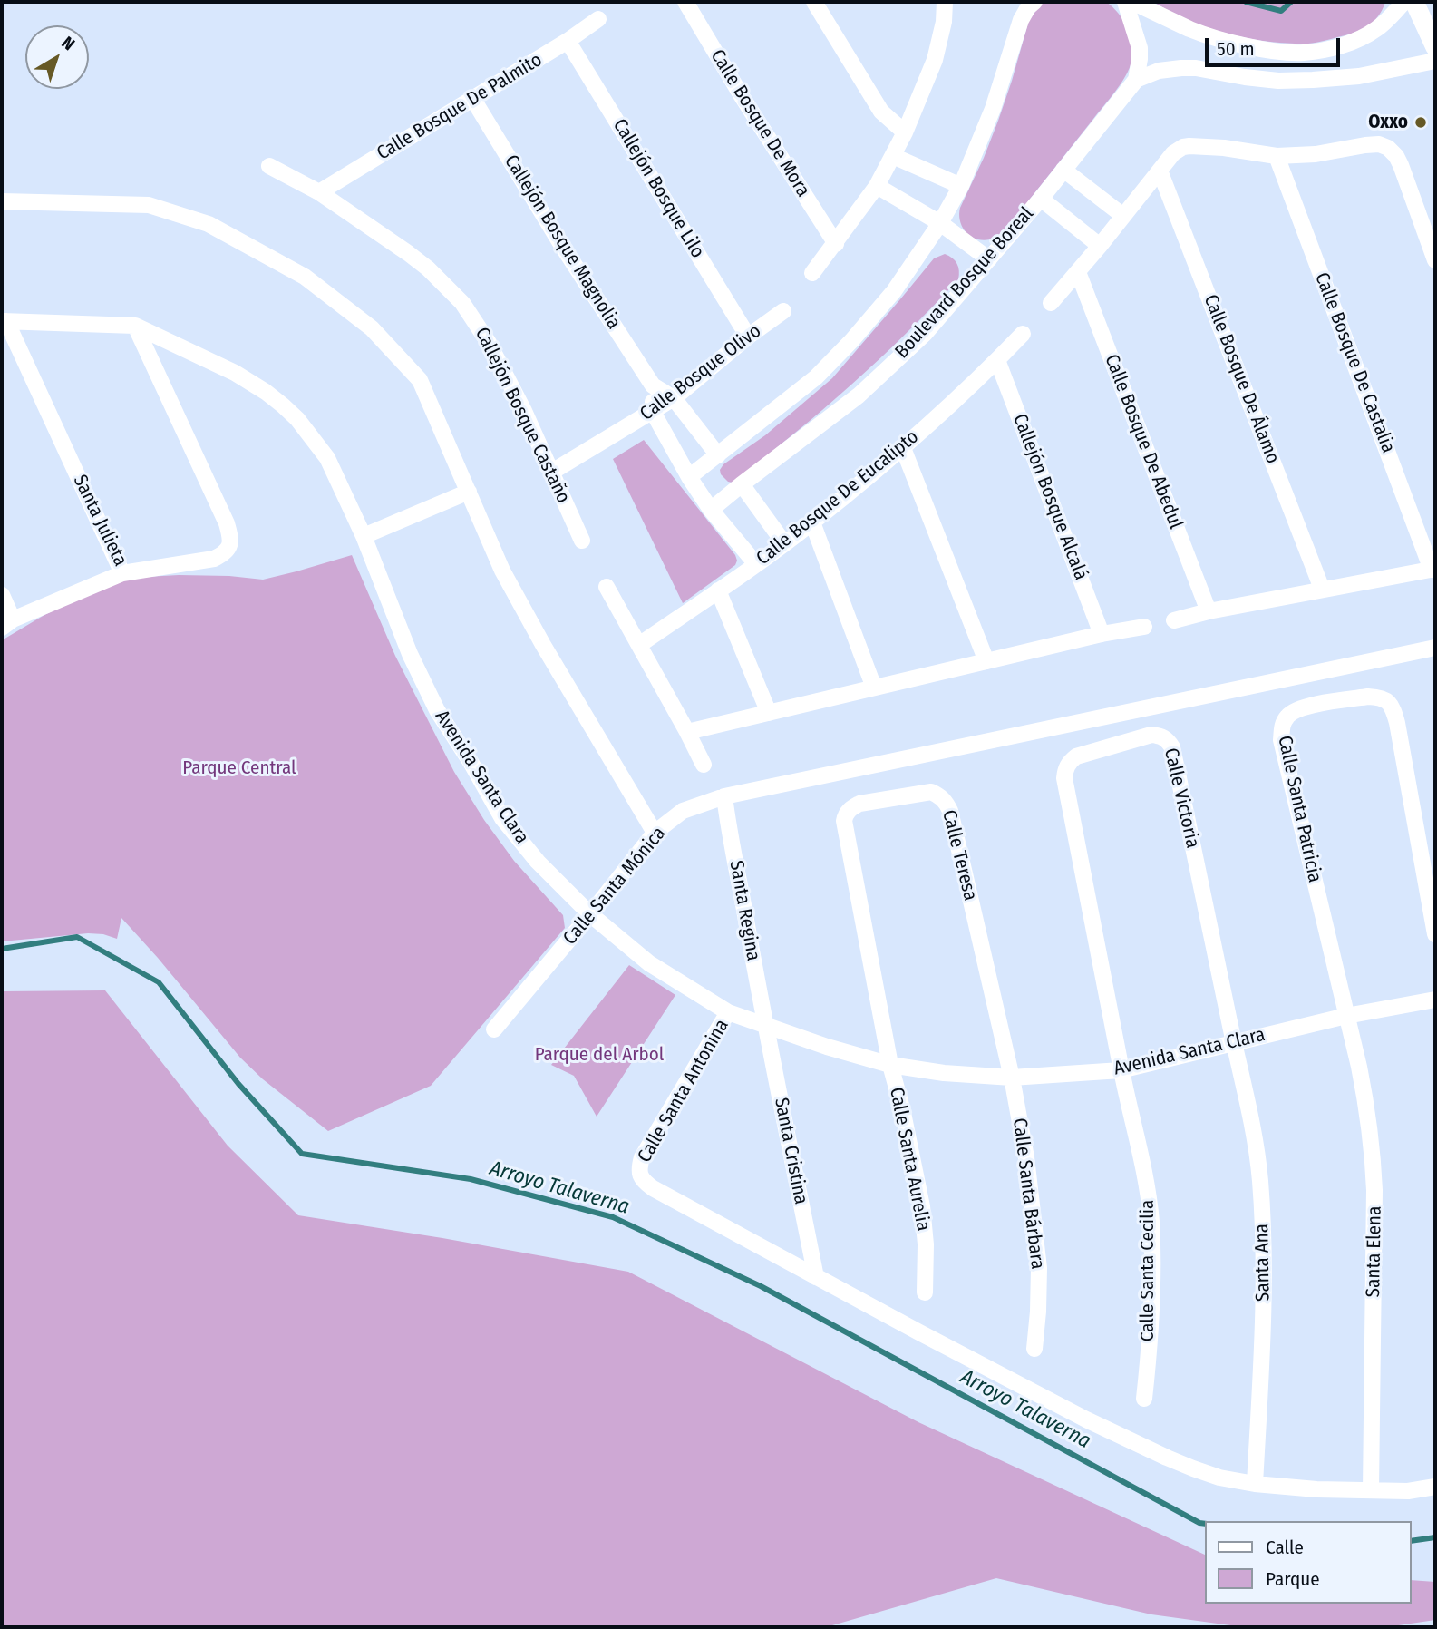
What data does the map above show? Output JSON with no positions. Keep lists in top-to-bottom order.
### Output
{
  "streets": {
    "street": [
      "Calle Bosque De Palmito",
      "Calle Bosque De Mora",
      "Callejón Bosque Lilo",
      "Callejón Bosque Magnolia",
      "Boulevard Bosque Boreal",
      "Calle Bosque De Castalia",
      "Calle Bosque Olivo",
      "Calle Bosque De Álamo",
      "Callejón Bosque Castaño",
      "Calle Bosque De Abedul",
      "Callejón Bosque Alcalá",
      "Calle Bosque De Eucalipto",
      "Santa Julieta",
      "Avenida Santa Clara",
      "Calle Victoria",
      "Calle Santa Patricia",
      "Calle Teresa",
      "Calle Santa Mónica",
      "Santa Regina",
      "Calle Santa Antonina",
      "Santa Cristina",
      "Calle Santa Aurelia",
      "Calle Santa Bárbara",
      "Santa Elena",
      "Santa Ana",
      "Calle Santa Cecilia"
    ]
  },
  "crossings": [
    ["Calle Bosque De Palmito", "Callejón Bosque Lilo"],
    ["Calle Bosque De Palmito", "Callejón Bosque Magnolia"],
    ["Calle Bosque De Palmito", "Callejón Bosque Castaño"],
    ["Callejón Bosque Lilo", "Calle Bosque Olivo"],
    ["Callejón Bosque Magnolia", "Calle Bosque Olivo"],
    ["Calle Bosque Olivo", "Callejón Bosque Castaño"],
    ["Callejón Bosque Alcalá", "Calle Bosque De Eucalipto"],
    ["Santa Julieta", "Avenida Santa Clara"],
    ["Avenida Santa Clara", "Calle Victoria"],
    ["Avenida Santa Clara", "Calle Santa Patricia"],
    ["Avenida Santa Clara", "Calle Teresa"],
    ["Avenida Santa Clara", "Calle Santa Mónica"],
    ["Avenida Santa Clara", "Santa Regina"],
    ["Avenida Santa Clara", "Calle Santa Antonina"],
    ["Avenida Santa Clara", "Santa Cristina"],
    ["Avenida Santa Clara", "Calle Santa Aurelia"],
    ["Avenida Santa Clara", "Calle Santa Bárbara"],
    ["Avenida Santa Clara", "Santa Elena"],
    ["Avenida Santa Clara", "Santa Ana"],
    ["Avenida Santa Clara", "Calle Santa Cecilia"],
    ["Calle Victoria", "Santa Ana"],
    ["Calle Victoria", "Calle Santa Cecilia"],
    ["Calle Santa Patricia", "Santa Elena"],
    ["Calle Teresa", "Calle Santa Aurelia"],
    ["Calle Teresa", "Calle Santa Bárbara"],
    ["Calle Santa Mónica", "Santa Regina"],
    ["Santa Regina", "Santa Cristina"],
    ["Calle Santa Antonina", "Santa Cristina"]
  ],
  "water": ["Arroyo Talaverna"],
  "parks": ["Parque Central", "Parque del Arbol"],
  "places": ["Oxxo"],
  "legend": ["Calle", "Parque"],
  "scale_bar": "50 m",
  "north": "top right"
}
